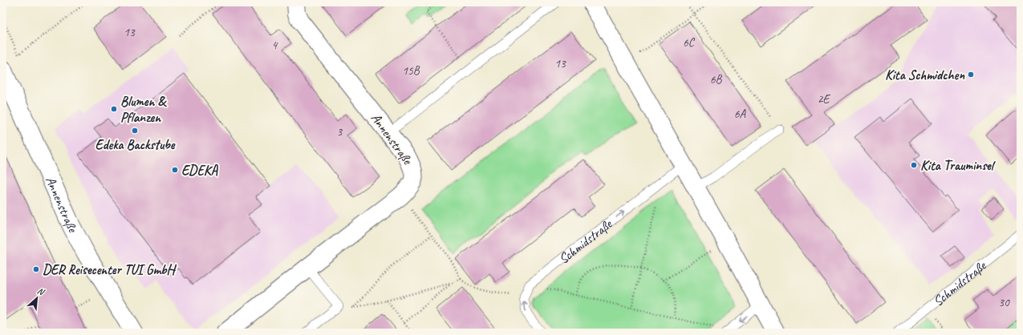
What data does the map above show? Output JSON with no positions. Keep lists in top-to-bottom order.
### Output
{
  "streets": {
    "street": ["Annenstraße"],
    "lane": ["Schmidstraße"]
  },
  "one_way": ["Schmidstraße"],
  "places": [
    "Kita Schmidchen",
    "Blumen & Pflanzen",
    "Edeka Backstube",
    "Kita Trauminsel",
    "EDEKA",
    "DER Reisecenter TUI GmbH"
  ],
  "house_numbers": [
    "13",
    "6C",
    "4",
    "13",
    "15B",
    "6B",
    "2E",
    "6A",
    "3",
    "30"
  ],
  "north": "top right"
}
